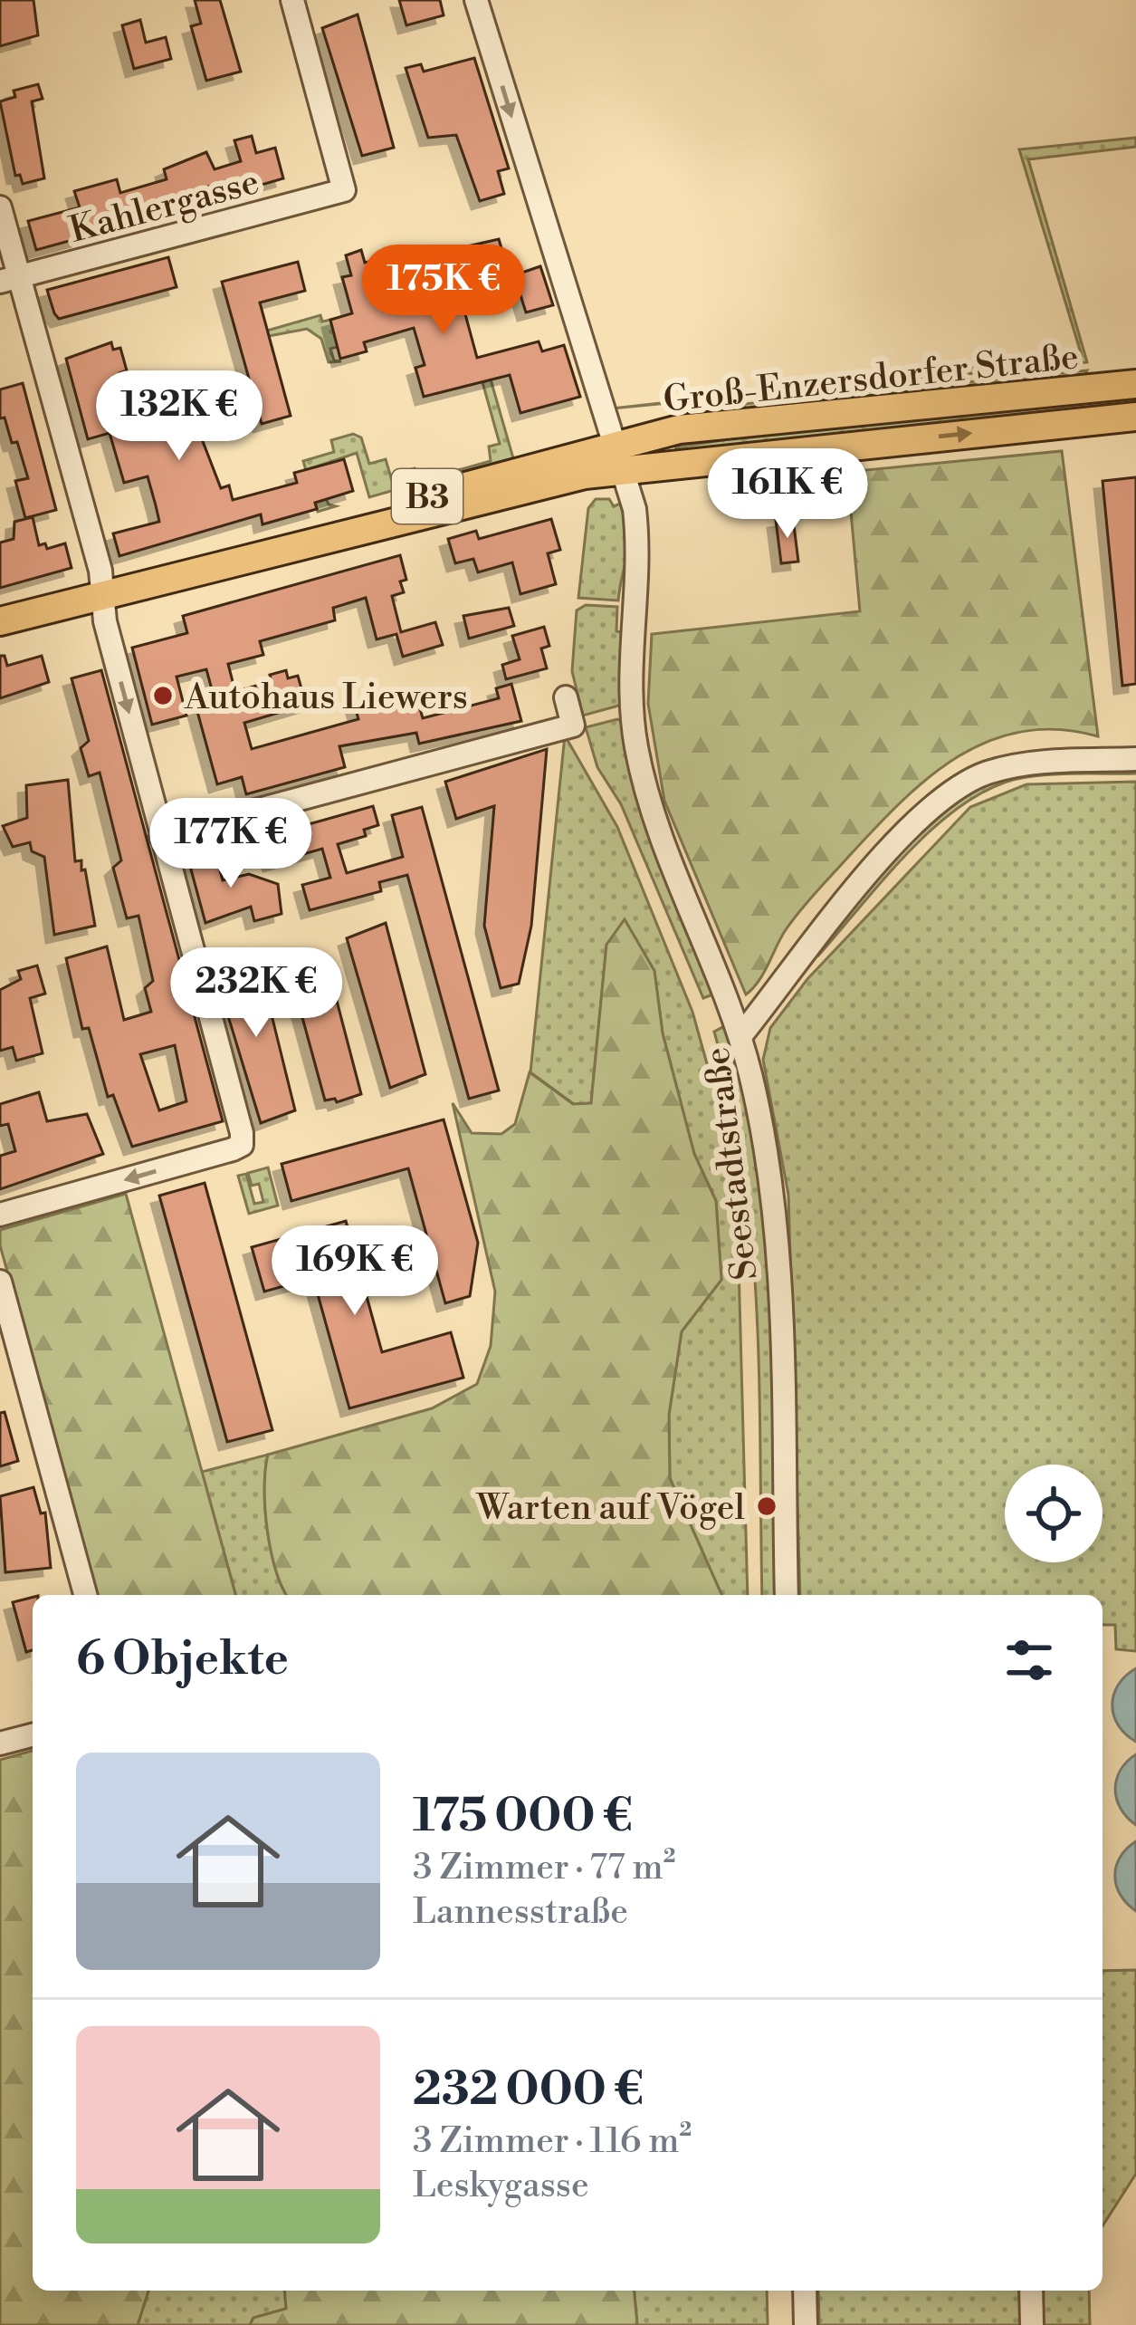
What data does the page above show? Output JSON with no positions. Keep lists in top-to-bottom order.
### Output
{
  "streets": {
    "main road": ["Groß-Enzersdorfer Straße", "B3"],
    "street": ["Kahlergasse", "Seestadtstraße"]
  },
  "crossings": [
    ["Groß-Enzersdorfer Straße", "B3"]
  ],
  "places": ["Autohaus Liewers", "Warten auf Vögel"],
  "page": {
    "price": [
      "175K €",
      "132K €",
      "161K €",
      "177K €",
      "232K €",
      "169K €"
    ],
    "heading": "6 Objekte",
    "list": [
      {
        "name": "175 000 €",
        "note": "3 Zimmer · 77 m² · Lannesstraße"
      },
      {
        "name": "232 000 €",
        "note": "3 Zimmer · 116 m² · Leskygasse"
      }
    ]
  }
}
